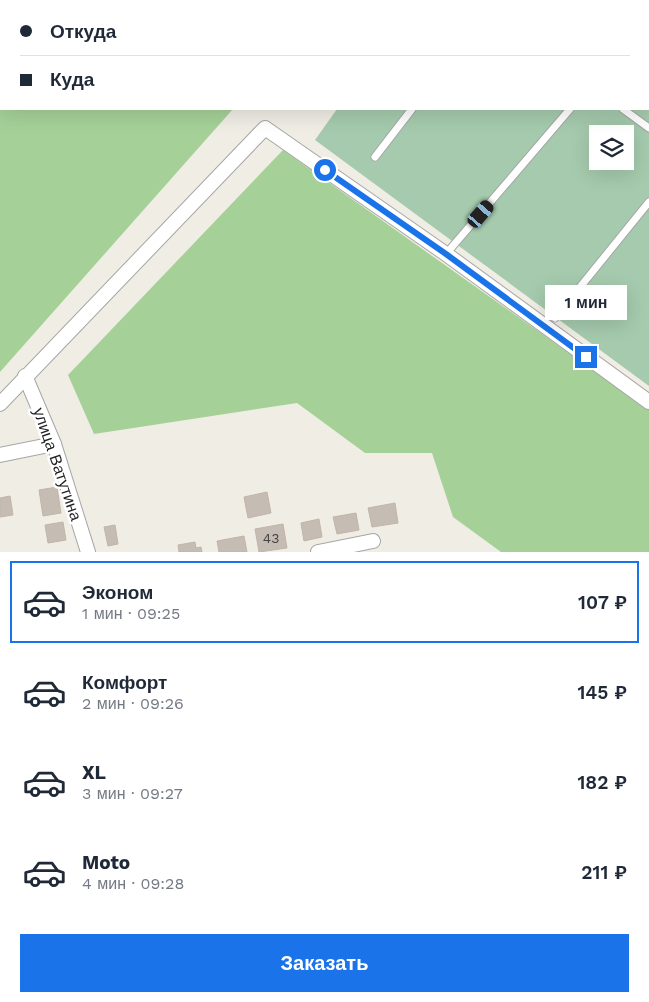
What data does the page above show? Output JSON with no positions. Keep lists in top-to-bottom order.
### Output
{
  "streets": {
    "street": ["улица Ватутина"]
  },
  "house_numbers": ["43"],
  "page": {
    "banner": ["Откуда", "Куда"],
    "bubble": "1 мин",
    "list": [
      {
        "name": "Эконом",
        "note": "1 мин · 09:25",
        "value": "107 ₽"
      },
      {
        "name": "Комфорт",
        "note": "2 мин · 09:26",
        "value": "145 ₽"
      },
      {
        "name": "XL",
        "note": "3 мин · 09:27",
        "value": "182 ₽"
      },
      {
        "name": "Moto",
        "note": "4 мин · 09:28",
        "value": "211 ₽"
      }
    ],
    "buttons": "Заказать"
  }
}
